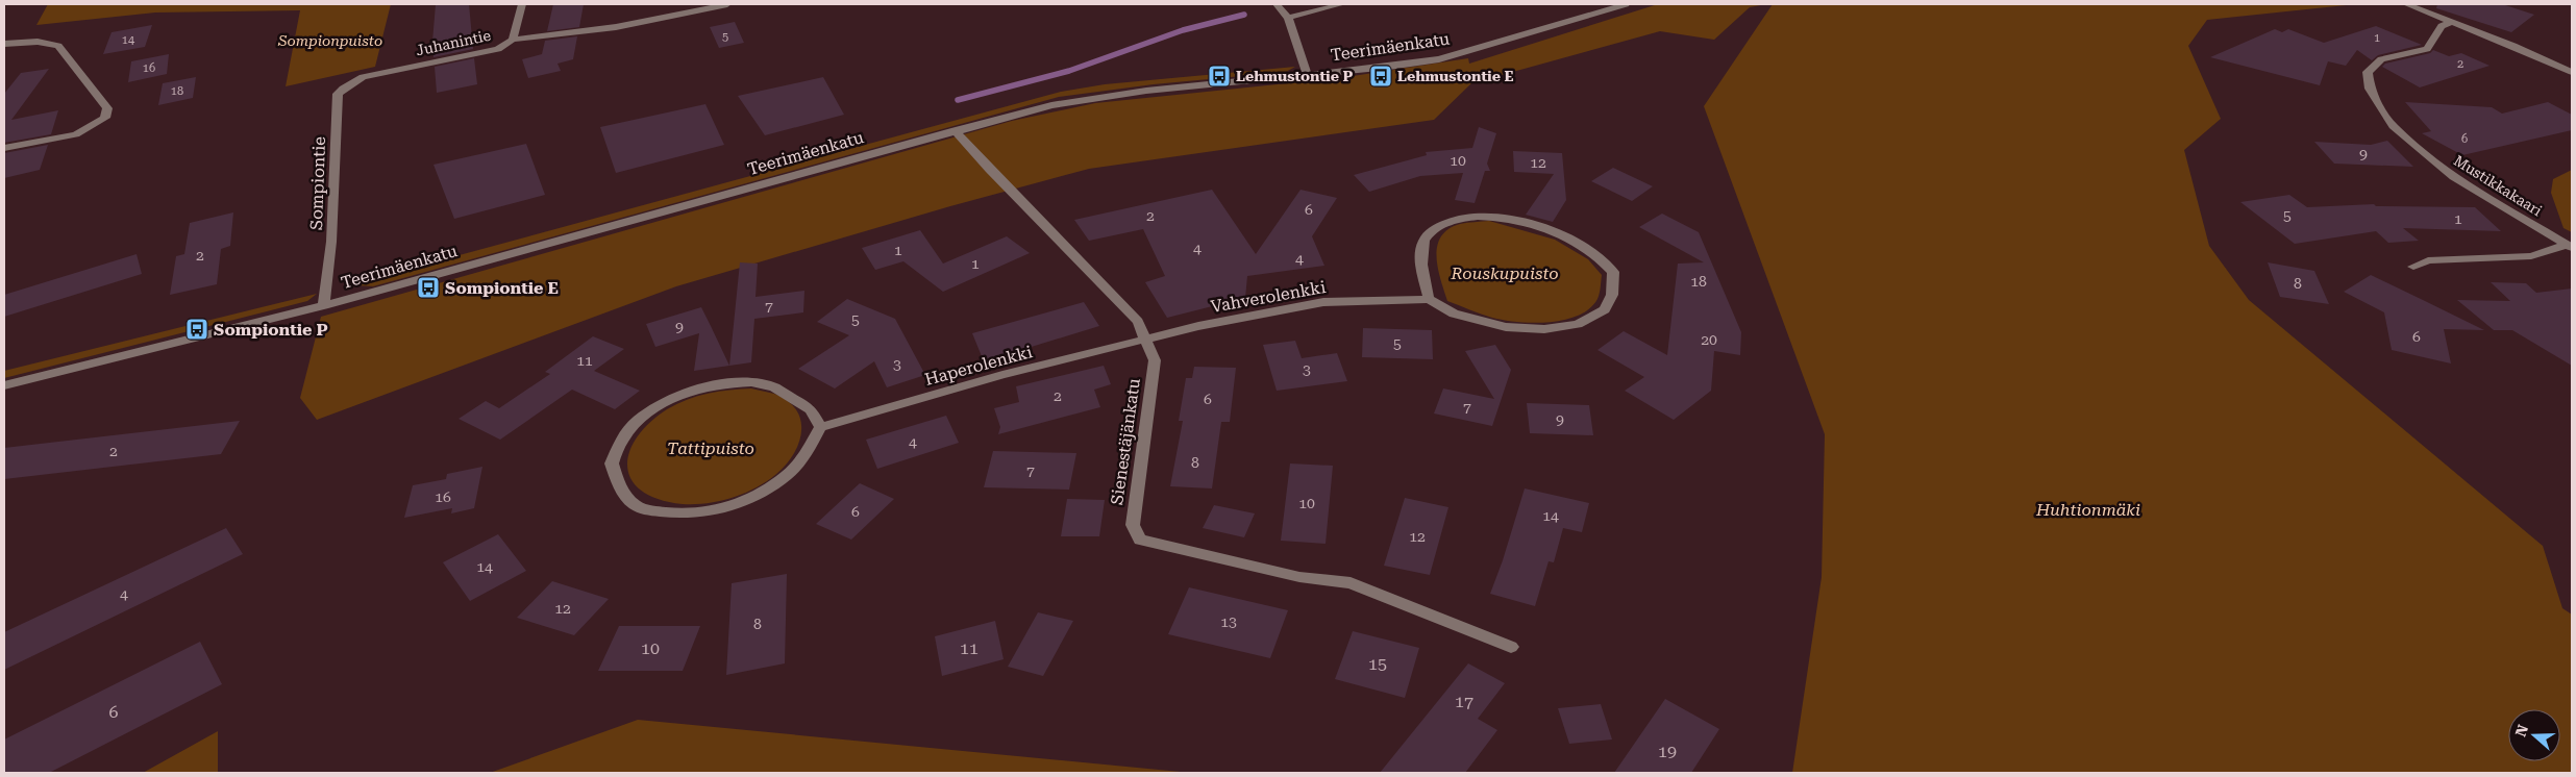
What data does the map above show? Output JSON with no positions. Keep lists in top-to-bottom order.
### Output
{
  "streets": {
    "street": [
      "Juhanintie",
      "Teerimäenkatu",
      "Sompiontie",
      "Mustikkakaari",
      "Vahverolenkki",
      "Haperolenkki",
      "Sienestäjänkatu"
    ]
  },
  "crossings": [
    ["Juhanintie", "Sompiontie"],
    ["Teerimäenkatu", "Sompiontie"],
    ["Teerimäenkatu", "Sienestäjänkatu"],
    ["Vahverolenkki", "Haperolenkki"],
    ["Vahverolenkki", "Sienestäjänkatu"],
    ["Haperolenkki", "Sienestäjänkatu"]
  ],
  "parks": [
    "Sompionpuisto",
    "Rouskupuisto",
    "Tattipuisto",
    "Huhtionmäki"
  ],
  "places": {
    "bus stop": [
      "Lehmustontie P",
      "Lehmustontie E",
      "Sompiontie E",
      "Sompiontie P"
    ]
  },
  "house_numbers": [
    "5",
    "1",
    "14",
    "2",
    "16",
    "18",
    "6",
    "9",
    "10",
    "12",
    "6",
    "2",
    "5",
    "1",
    "4",
    "1",
    "2",
    "4",
    "1",
    "18",
    "8",
    "7",
    "5",
    "9",
    "6",
    "20",
    "5",
    "11",
    "3",
    "3",
    "2",
    "6",
    "7",
    "9",
    "4",
    "2",
    "8",
    "7",
    "16",
    "10",
    "6",
    "14",
    "12",
    "14",
    "4",
    "12",
    "13",
    "8",
    "10",
    "11",
    "15",
    "17",
    "6",
    "19"
  ],
  "north": "left"
}
